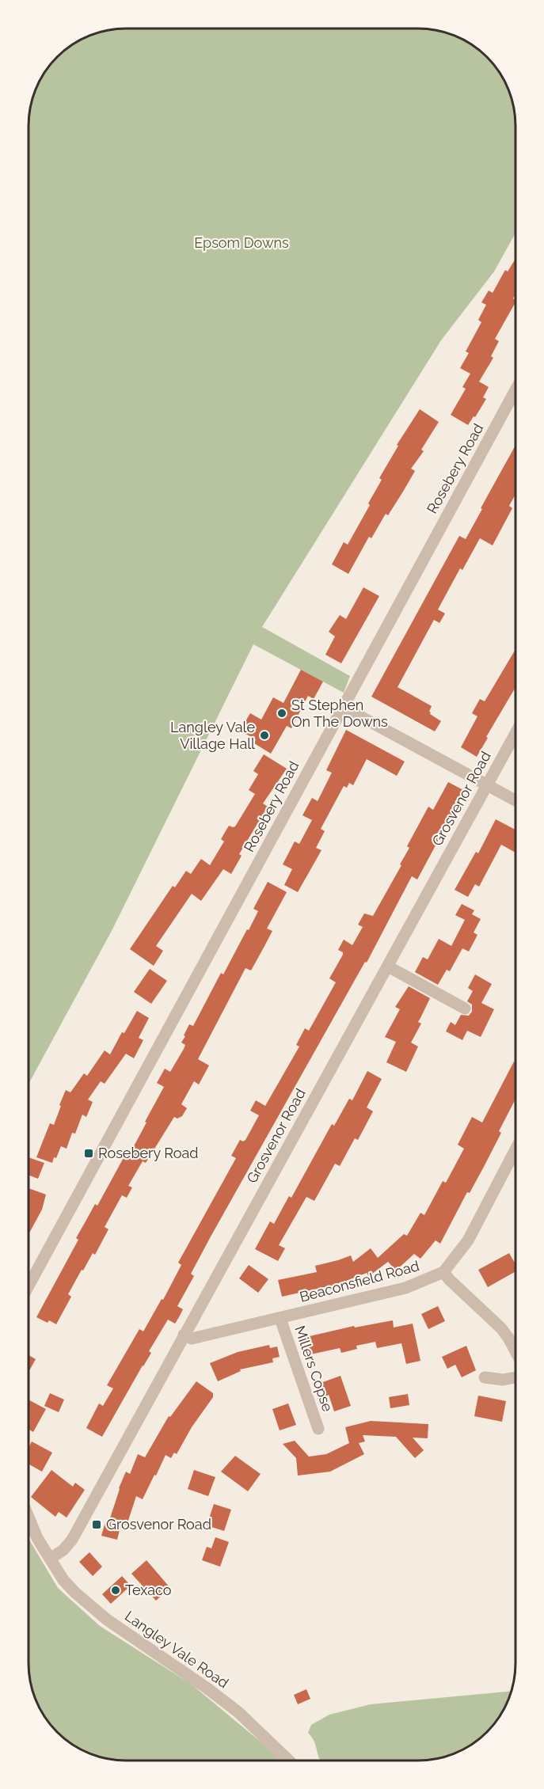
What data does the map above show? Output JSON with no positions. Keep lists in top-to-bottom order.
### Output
{
  "streets": {
    "street": [
      "Rosebery Road",
      "Grosvenor Road",
      "Beaconsfield Road",
      "Millers Copse",
      "Langley Vale Road"
    ]
  },
  "crossings": [
    ["Grosvenor Road", "Beaconsfield Road"],
    ["Grosvenor Road", "Langley Vale Road"],
    ["Beaconsfield Road", "Millers Copse"]
  ],
  "parks": ["Epsom Downs"],
  "places": {
    "other": ["St Stephen On The Downs", "Langley Vale Village Hall", "Texaco"],
    "transit": ["Rosebery Road", "Grosvenor Road"]
  }
}
